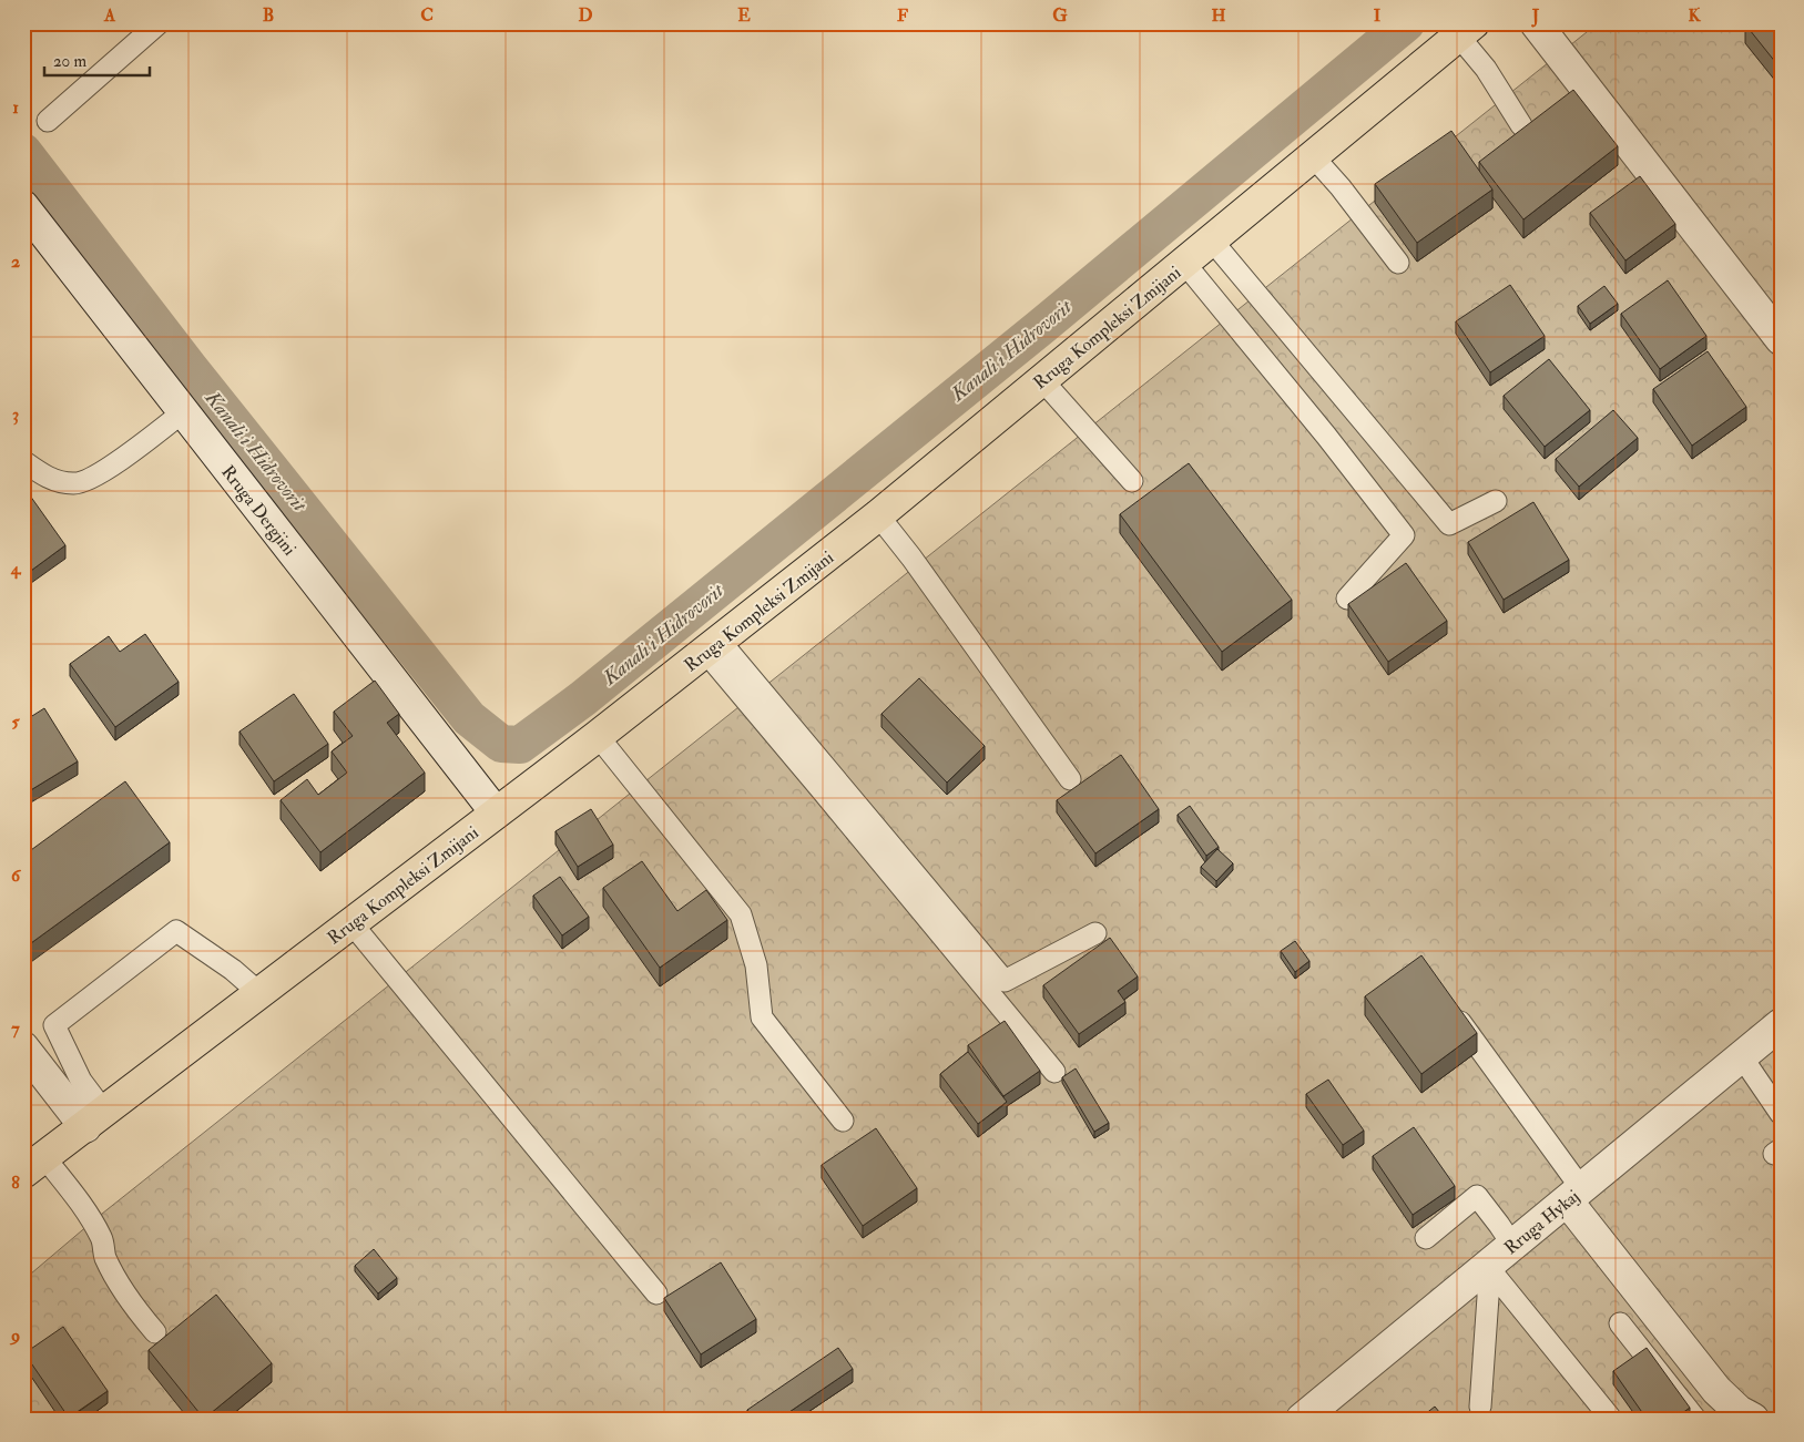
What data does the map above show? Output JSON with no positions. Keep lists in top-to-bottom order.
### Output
{
  "streets": {
    "main road": ["Rruga Kompleksi Zmijani"],
    "street": ["Rruga Dergjini", "Rruga Hykaj"]
  },
  "crossings": [
    ["Rruga Kompleksi Zmijani", "Rruga Dergjini"]
  ],
  "water": ["Kanali i Hidrovorit"],
  "scale_bar": "20 m",
  "grid": {
    "columns": [
      "A",
      "B",
      "C",
      "D",
      "E",
      "F",
      "G",
      "H",
      "I",
      "J",
      "K"
    ],
    "rows": [
      "1",
      "2",
      "3",
      "4",
      "5",
      "6",
      "7",
      "8",
      "9"
    ]
  }
}
